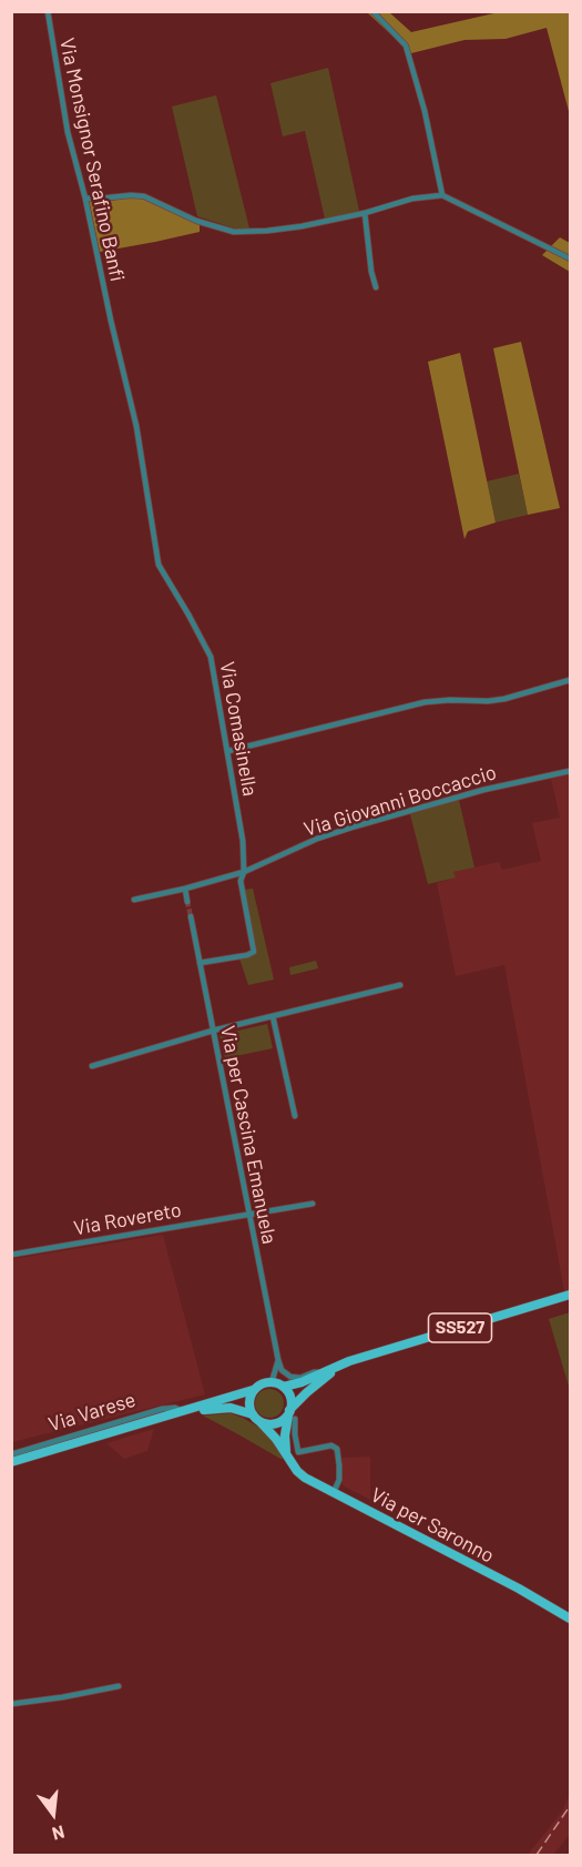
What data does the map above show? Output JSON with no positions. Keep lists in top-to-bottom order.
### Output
{
  "streets": {
    "main road": ["SS527", "Via Varese", "Via per Saronno"],
    "street": [
      "Via Monsignor Serafino Banfi",
      "Via Comasinella",
      "Via Giovanni Boccaccio",
      "Via per Cascina Emanuela",
      "Via Rovereto"
    ]
  },
  "crossings": [
    ["Via Monsignor Serafino Banfi", "Via Comasinella"],
    ["Via Comasinella", "Via Giovanni Boccaccio"],
    ["Via Comasinella", "Via per Cascina Emanuela"],
    ["Via per Cascina Emanuela", "Via Rovereto"],
    ["Via per Cascina Emanuela", "SS527"],
    ["Via per Cascina Emanuela", "Via Varese"],
    ["Via per Cascina Emanuela", "Via per Saronno"],
    ["SS527", "Via Varese"],
    ["SS527", "Via per Saronno"],
    ["Via Varese", "Via per Saronno"]
  ],
  "north": "bottom"
}
